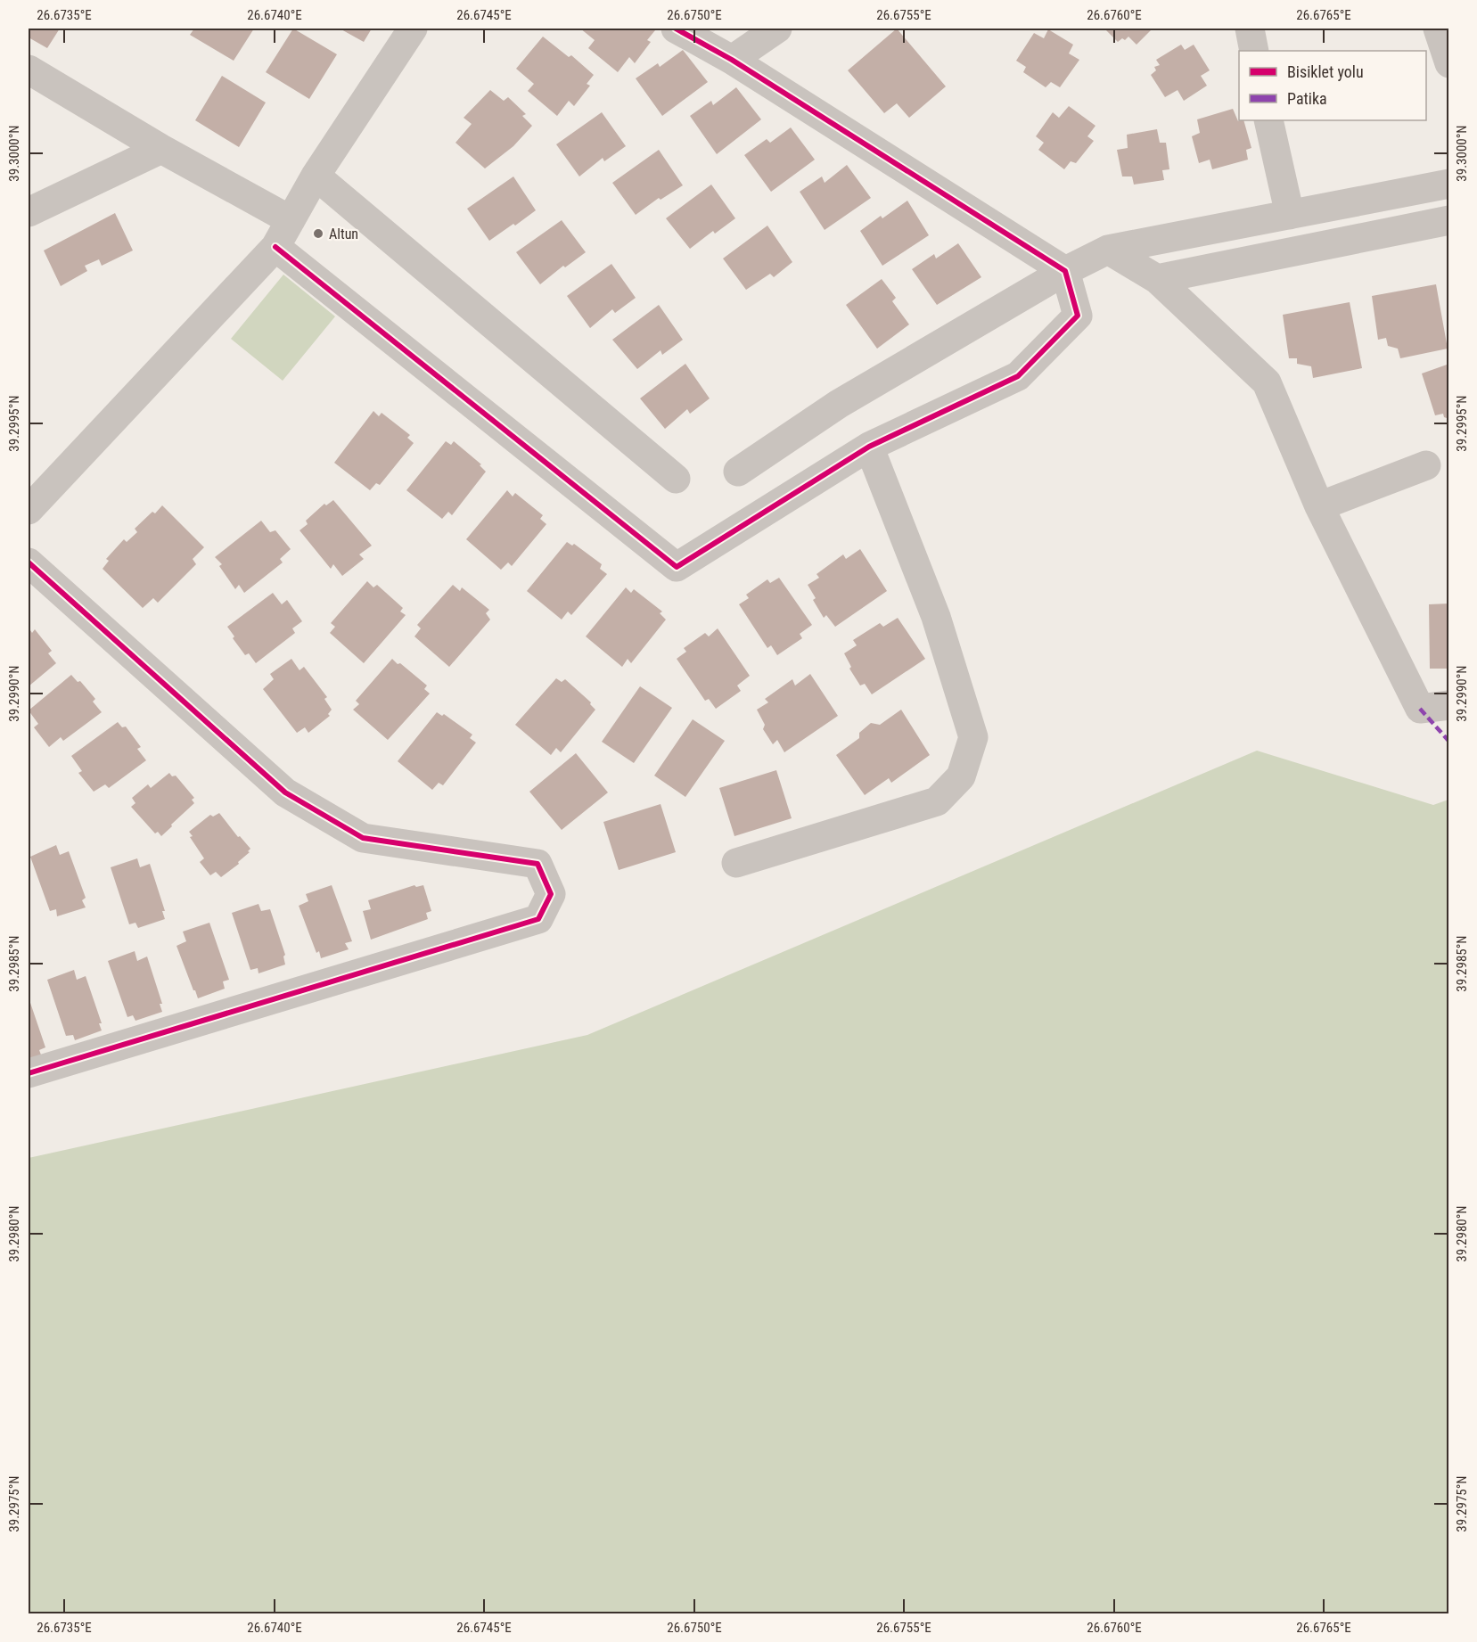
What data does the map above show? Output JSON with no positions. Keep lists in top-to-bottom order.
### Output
{
  "places": ["Altun"],
  "legend": ["Bisiklet yolu", "Patika"],
  "coordinates": [
    "26.6735°E",
    "26.6740°E",
    "26.6745°E",
    "26.6750°E",
    "26.6755°E",
    "26.6760°E",
    "26.6765°E",
    "39.3000°N",
    "39.2995°N",
    "39.2990°N",
    "39.2985°N",
    "39.2980°N",
    "39.2975°N"
  ]
}
